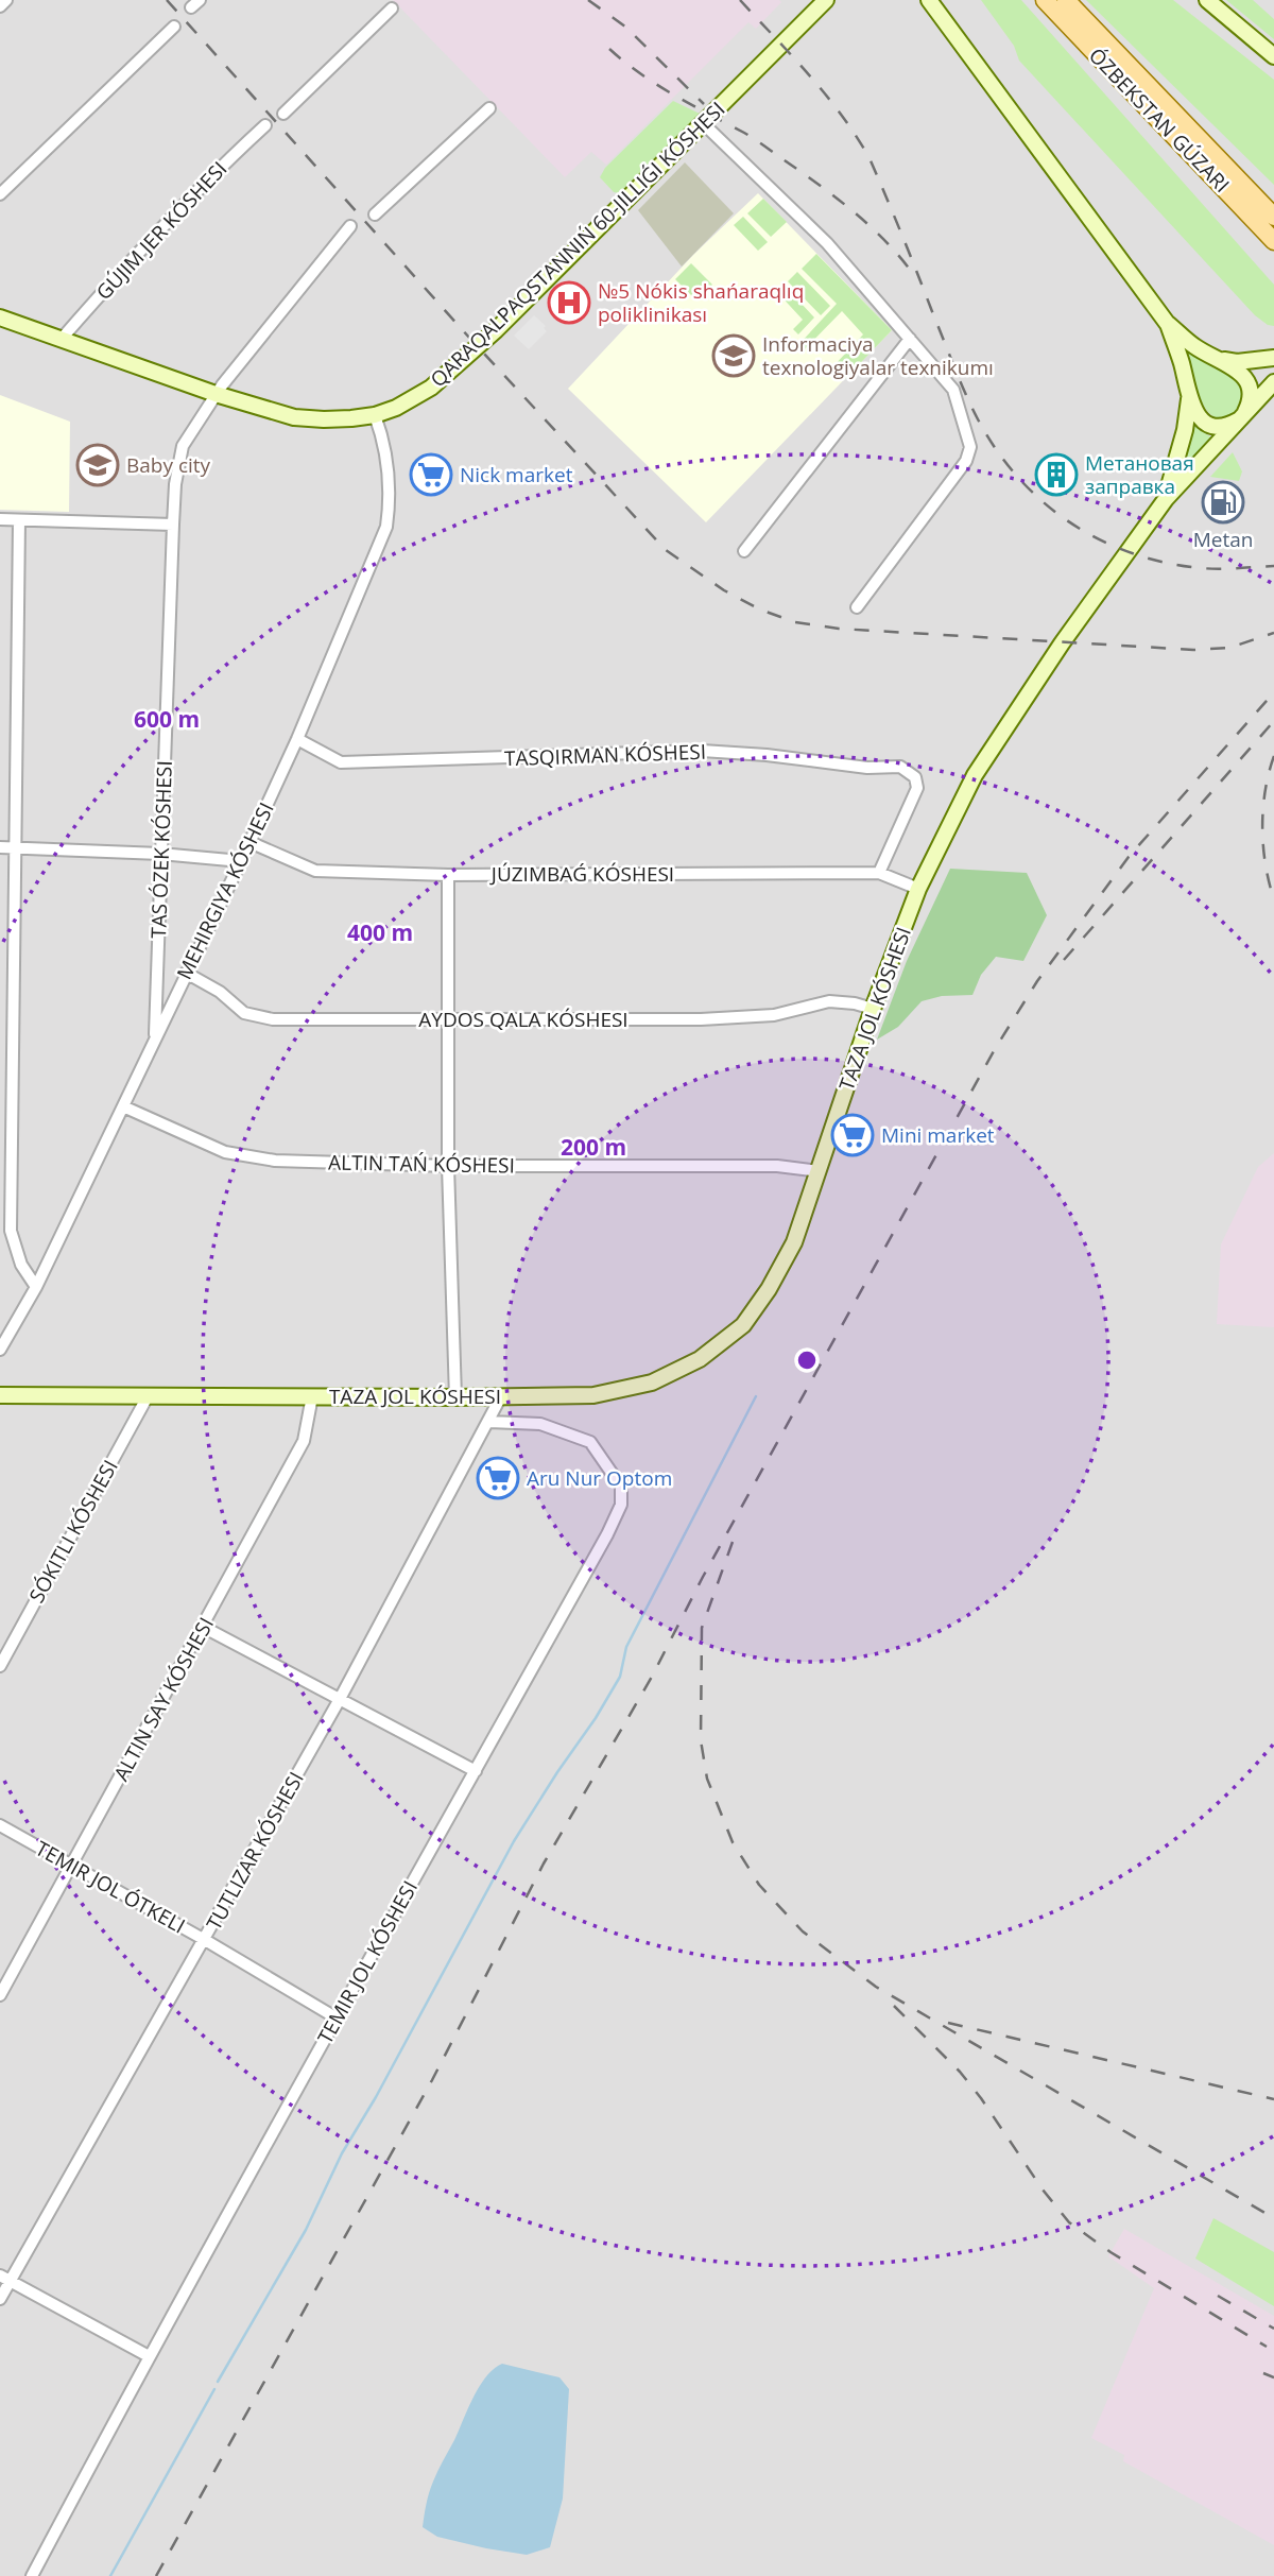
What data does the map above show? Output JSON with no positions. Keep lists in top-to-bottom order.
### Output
{
  "streets": {
    "main road": ["TAZA JOL KÓSHESI"],
    "street": [
      "GÚJIM JER KÓSHESI",
      "TAS ÓZEK KÓSHESI",
      "JÚZIMBAǴ KÓSHESI",
      "MEHIRGIYA KÓSHESI",
      "AYDOS QALA KÓSHESI",
      "SÓKITLI KÓSHESI",
      "TEMIR JOL ÓTKELI",
      "TEMIR JOL KÓSHESI"
    ]
  },
  "crossings": [
    ["TAS ÓZEK KÓSHESI", "MEHIRGIYA KÓSHESI"],
    ["JÚZIMBAǴ KÓSHESI", "MEHIRGIYA KÓSHESI"],
    ["JÚZIMBAǴ KÓSHESI", "TAZA JOL KÓSHESI"],
    ["MEHIRGIYA KÓSHESI", "AYDOS QALA KÓSHESI"],
    ["TAZA JOL KÓSHESI", "AYDOS QALA KÓSHESI"],
    ["TAZA JOL KÓSHESI", "SÓKITLI KÓSHESI"],
    ["TEMIR JOL ÓTKELI", "TEMIR JOL KÓSHESI"]
  ],
  "places": {
    "hospital": ["№5 Nókis shańaraqlıq poliklinikası"],
    "school or university": ["Informaciya texnologiyalar texnikumı", "Baby city"],
    "supermarket": ["Nick market", "Mini market", "Aru Nur Optom"],
    "building": ["Метановая заправка"],
    "fuel station": ["Metan"]
  },
  "rings": ["600 m", "400 m", "200 m"]
}
